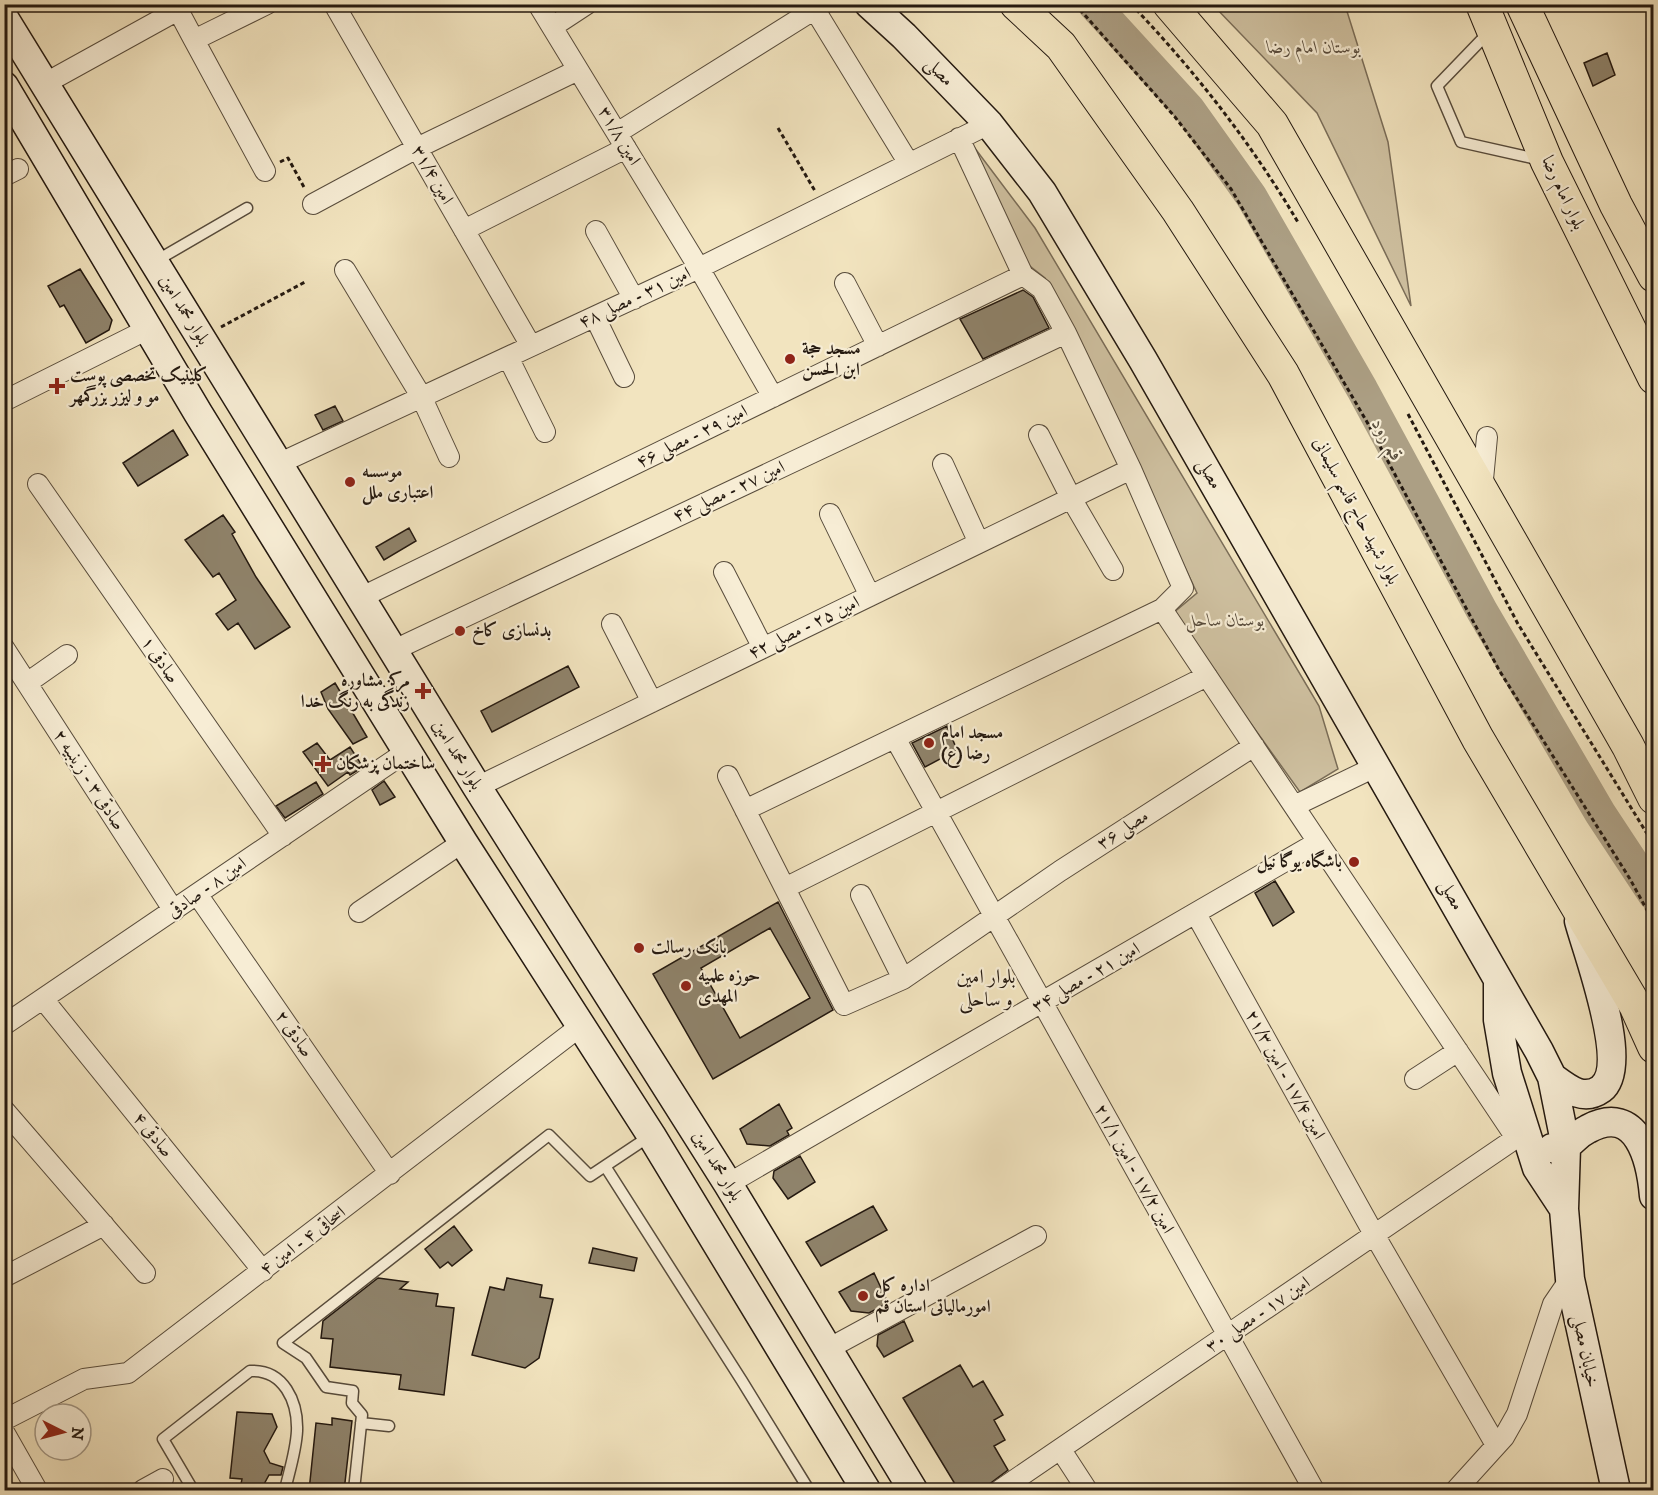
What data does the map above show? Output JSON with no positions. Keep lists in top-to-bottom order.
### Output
{
  "streets": {
    "main road": [
      "مصلی",
      "بلوار امام رضا",
      "بلوار محمد امین",
      "بلوار شهید حاج قاسم سلیمانی",
      "خیابان مصلی"
    ],
    "street": [
      "امین ۳۱/۸",
      "امین ۳۱/۴",
      "امین ۳۱ - مصلی ۴۸",
      "امین ۲۹ - مصلی ۴۶",
      "امین ۲۷ - مصلی ۴۴",
      "امین ۲۵ - مصلی ۴۲",
      "صادقی ۱",
      "صادقی ۳ - زینبیه ۲",
      "مصلی ۳۶",
      "امین ۸ - صادقی",
      "امین ۲۱ - مصلی ۳۴",
      "صادقی ۲",
      "امین ۱۷/۴ - امین ۲۱/۳",
      "صادقی ۴",
      "امین ۱۷/۲ - امین ۲۱/۱",
      "اسحاقی ۴ - امین ۴",
      "امین ۱۷ - مصلی ۳۰"
    ]
  },
  "crossings": [
    ["مصلی", "امین ۳۱ - مصلی ۴۸"],
    ["مصلی", "خیابان مصلی"],
    ["امین ۳۱/۸", "امین ۳۱ - مصلی ۴۸"],
    ["امین ۳۱/۸", "امین ۲۹ - مصلی ۴۶"],
    ["امین ۳۱/۴", "امین ۳۱ - مصلی ۴۸"],
    ["امین ۳۱ - مصلی ۴۸", "بلوار محمد امین"],
    ["بلوار محمد امین", "امین ۲۹ - مصلی ۴۶"],
    ["بلوار محمد امین", "امین ۲۷ - مصلی ۴۴"],
    ["بلوار محمد امین", "امین ۲۵ - مصلی ۴۲"],
    ["بلوار محمد امین", "امین ۲۱ - مصلی ۳۴"],
    ["صادقی ۱", "امین ۸ - صادقی"],
    ["صادقی ۳ - زینبیه ۲", "امین ۸ - صادقی"],
    ["مصلی ۳۶", "امین ۱۷/۲ - امین ۲۱/۱"],
    ["امین ۸ - صادقی", "صادقی ۲"],
    ["امین ۸ - صادقی", "صادقی ۴"],
    ["امین ۲۱ - مصلی ۳۴", "امین ۱۷/۴ - امین ۲۱/۳"],
    ["امین ۲۱ - مصلی ۳۴", "امین ۱۷/۲ - امین ۲۱/۱"],
    ["صادقی ۲", "اسحاقی ۴ - امین ۴"],
    ["امین ۱۷/۴ - امین ۲۱/۳", "امین ۱۷ - مصلی ۳۰"],
    ["صادقی ۴", "اسحاقی ۴ - امین ۴"],
    ["امین ۱۷/۲ - امین ۲۱/۱", "امین ۱۷ - مصلی ۳۰"]
  ],
  "districts": ["بلوار امین و ساحلی"],
  "water": ["قم رود"],
  "parks": ["بوستان امام رضا", "بوستان ساحل"],
  "places": {
    "other": [
      "مسجد حجة ابن الحسن",
      "موسسه اعتباری ملل",
      "بدنسازی کاخ",
      "مسجد امام رضا (ع)",
      "باشگاه یوگا نیل",
      "بانک رسالت",
      "حوزه علمیه المهدی",
      "اداره کل امورمالیاتی استان قم"
    ],
    "health": ["کلینیک تخصصی پوست مو و لیزر بزرگمهر", "مرکز مشاوره زندگی به رنگ خدا", "ساختمان پزشکان"]
  },
  "north": "right"
}
